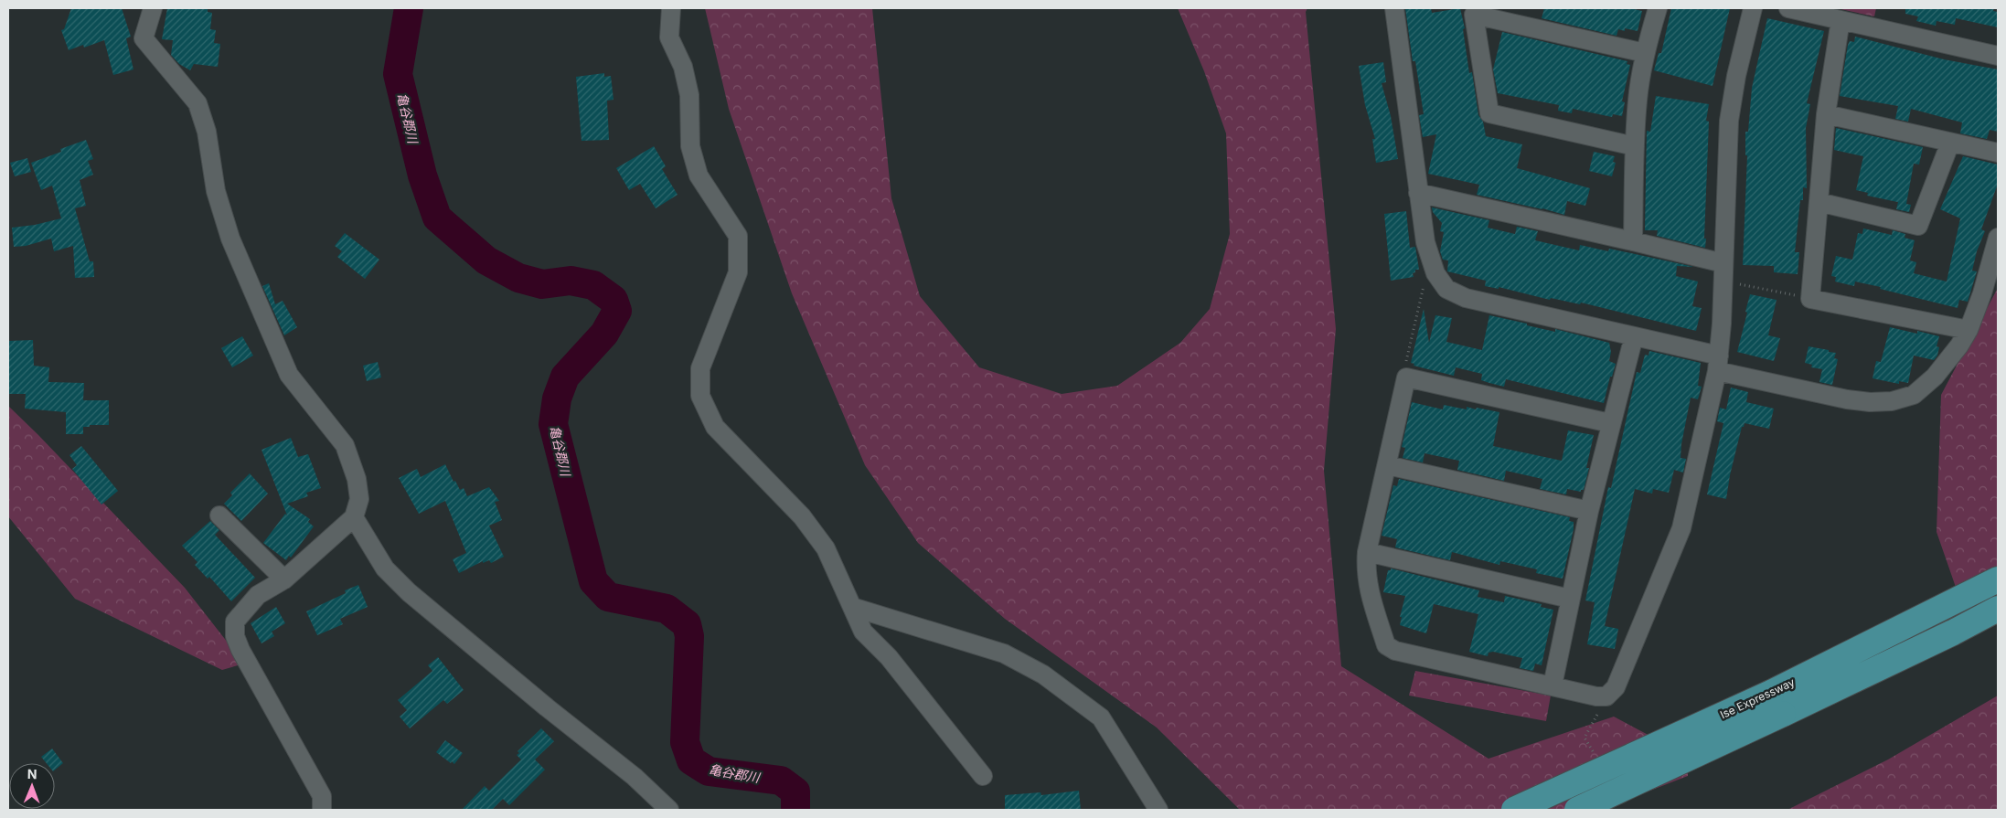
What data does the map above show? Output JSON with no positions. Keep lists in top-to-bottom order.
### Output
{
  "streets": {
    "highway": ["Ise Expressway"]
  },
  "water": ["亀谷郡川"],
  "north": "top"
}
